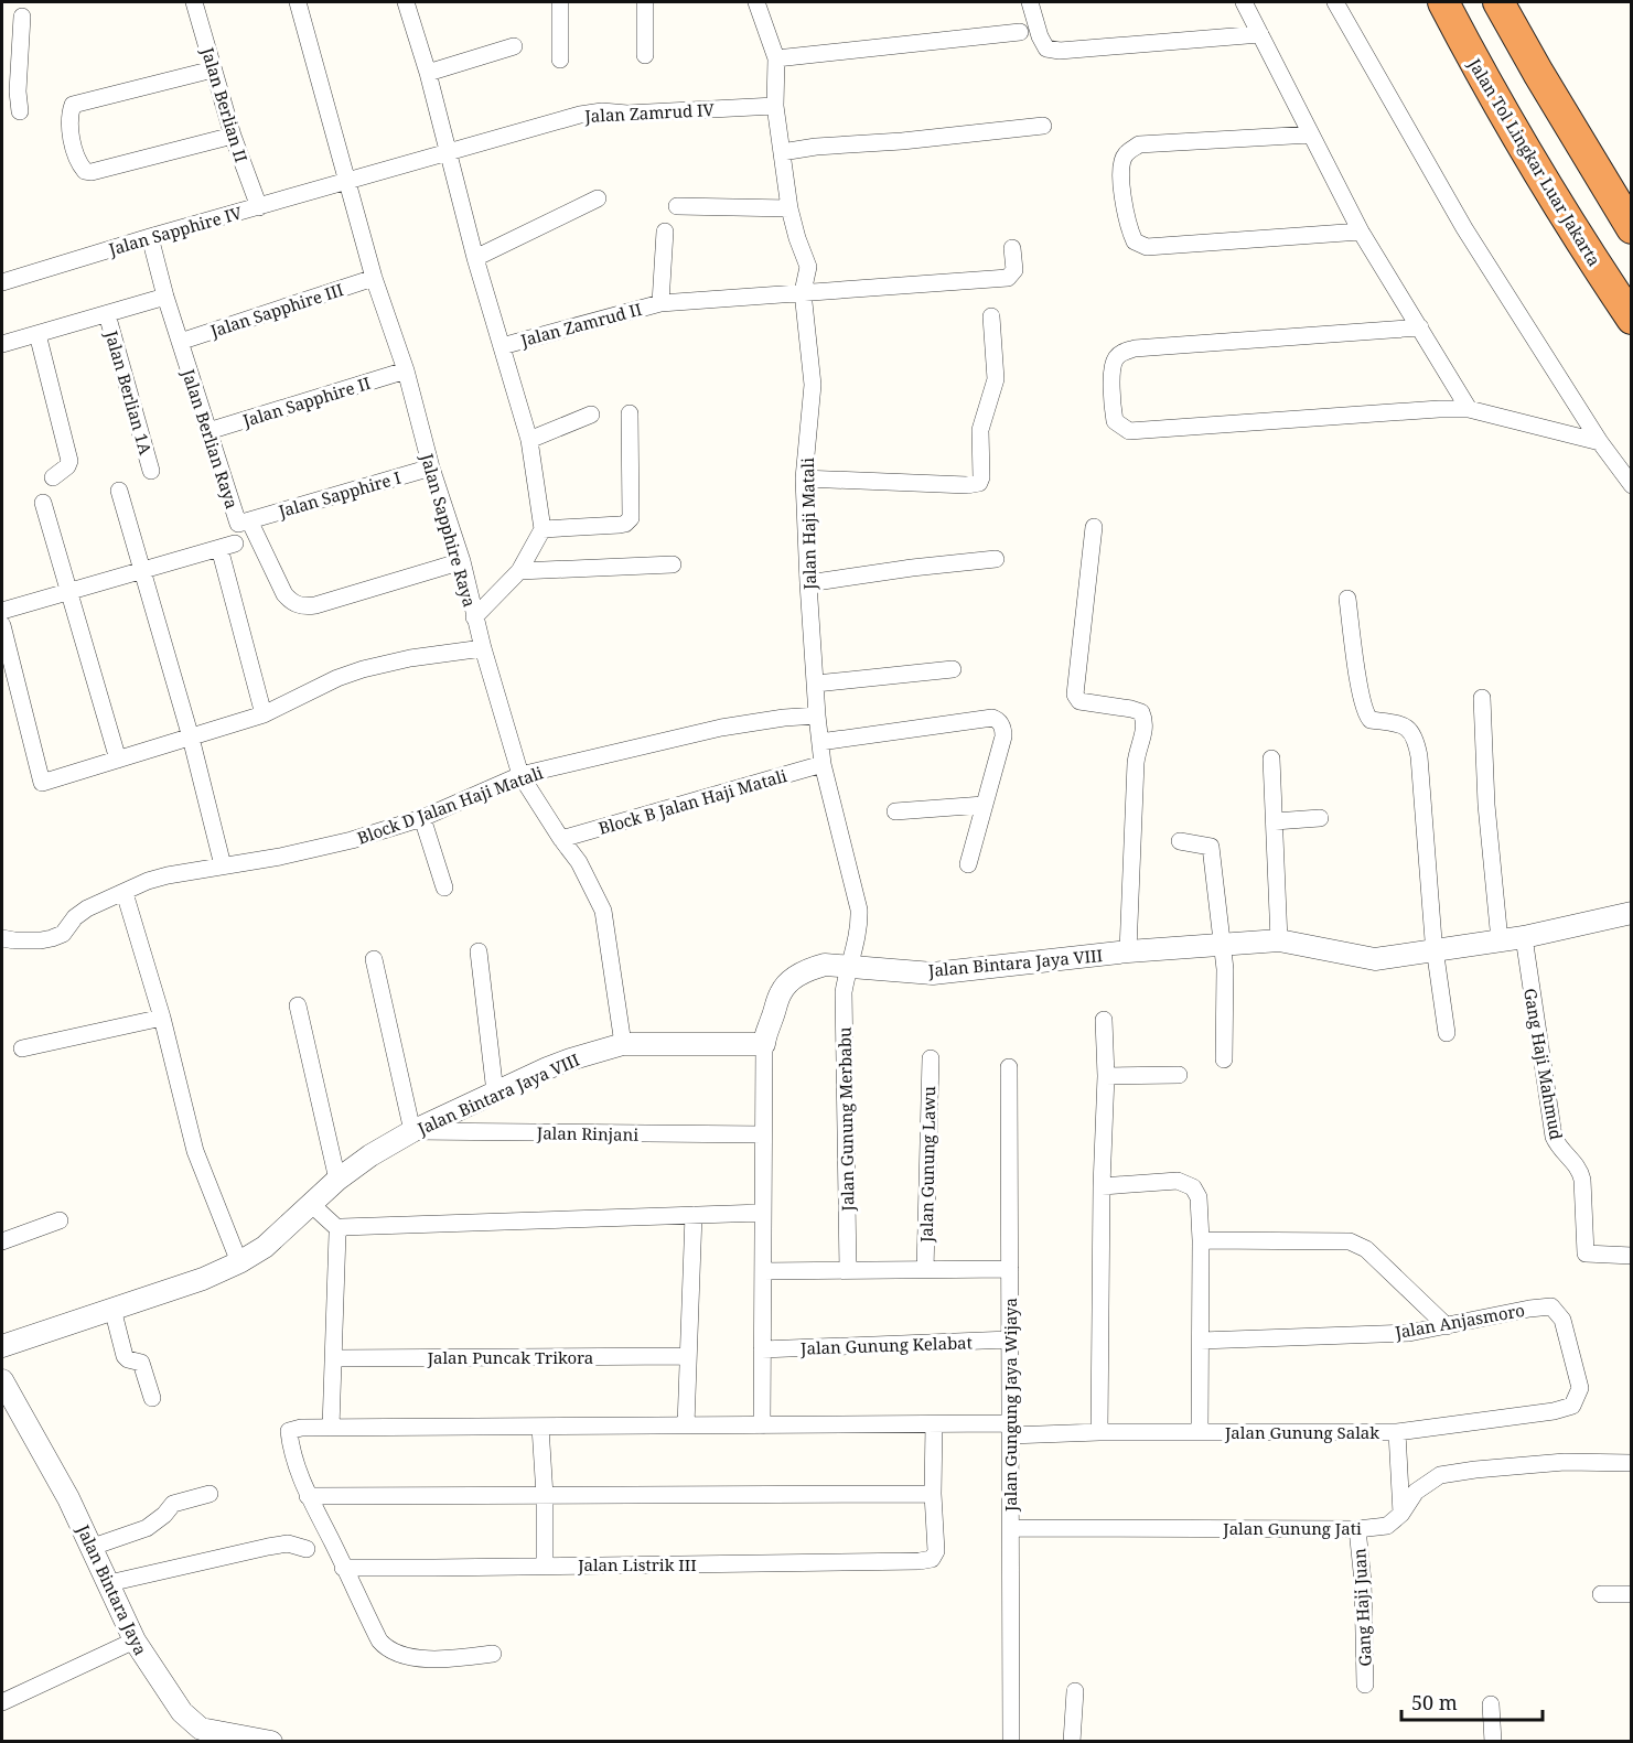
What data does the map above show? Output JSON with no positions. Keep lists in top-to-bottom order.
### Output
{
  "streets": {
    "highway": ["Jalan Tol Lingkar Luar Jakarta"],
    "street": [
      "Jalan Berlian II",
      "Jalan Zamrud IV",
      "Jalan Sapphire IV",
      "Jalan Sapphire III",
      "Jalan Zamrud II",
      "Jalan Berlian 1A",
      "Jalan Sapphire II",
      "Jalan Berlian Raya",
      "Jalan Sapphire I",
      "Jalan Haji Matali",
      "Jalan Sapphire Raya",
      "Block B Jalan Haji Matali",
      "Block D Jalan Haji Matali",
      "Jalan Bintara Jaya VIII",
      "Gang Haji Mahmud",
      "Jalan Gunung Merbabu",
      "Jalan Rinjani",
      "Jalan Gunung Lawu",
      "Jalan Anjasmoro",
      "Jalan Gunung Kelabat",
      "Jalan Puncak Trikora",
      "Jalan Gungung Jaya Wijaya",
      "Jalan Gunung Salak",
      "Jalan Gunung Jati",
      "Jalan Listrik III",
      "Jalan Bintara Jaya",
      "Gang Haji Juan"
    ]
  },
  "crossings": [
    ["Jalan Berlian II", "Jalan Sapphire IV"],
    ["Jalan Zamrud IV", "Jalan Sapphire IV"],
    ["Jalan Zamrud IV", "Jalan Haji Matali"],
    ["Jalan Zamrud IV", "Jalan Sapphire Raya"],
    ["Jalan Sapphire IV", "Jalan Berlian Raya"],
    ["Jalan Sapphire IV", "Jalan Sapphire Raya"],
    ["Jalan Sapphire III", "Jalan Berlian Raya"],
    ["Jalan Sapphire III", "Jalan Sapphire Raya"],
    ["Jalan Zamrud II", "Jalan Haji Matali"],
    ["Jalan Sapphire II", "Jalan Berlian Raya"],
    ["Jalan Sapphire II", "Jalan Sapphire Raya"],
    ["Jalan Berlian Raya", "Jalan Sapphire I"],
    ["Jalan Berlian Raya", "Jalan Sapphire Raya"],
    ["Jalan Sapphire I", "Jalan Sapphire Raya"],
    ["Jalan Haji Matali", "Block B Jalan Haji Matali"],
    ["Jalan Haji Matali", "Block D Jalan Haji Matali"],
    ["Jalan Haji Matali", "Jalan Bintara Jaya VIII"],
    ["Jalan Haji Matali", "Jalan Gunung Merbabu"],
    ["Jalan Sapphire Raya", "Block B Jalan Haji Matali"],
    ["Jalan Sapphire Raya", "Block D Jalan Haji Matali"],
    ["Jalan Sapphire Raya", "Jalan Bintara Jaya VIII"],
    ["Jalan Bintara Jaya VIII", "Gang Haji Mahmud"],
    ["Jalan Bintara Jaya VIII", "Jalan Gunung Merbabu"],
    ["Jalan Bintara Jaya VIII", "Jalan Rinjani"],
    ["Jalan Anjasmoro", "Jalan Gunung Salak"],
    ["Jalan Gunung Kelabat", "Jalan Gungung Jaya Wijaya"],
    ["Jalan Gungung Jaya Wijaya", "Jalan Gunung Salak"],
    ["Jalan Gungung Jaya Wijaya", "Jalan Gunung Jati"],
    ["Jalan Gunung Jati", "Gang Haji Juan"]
  ],
  "scale_bar": "50 m"
}
